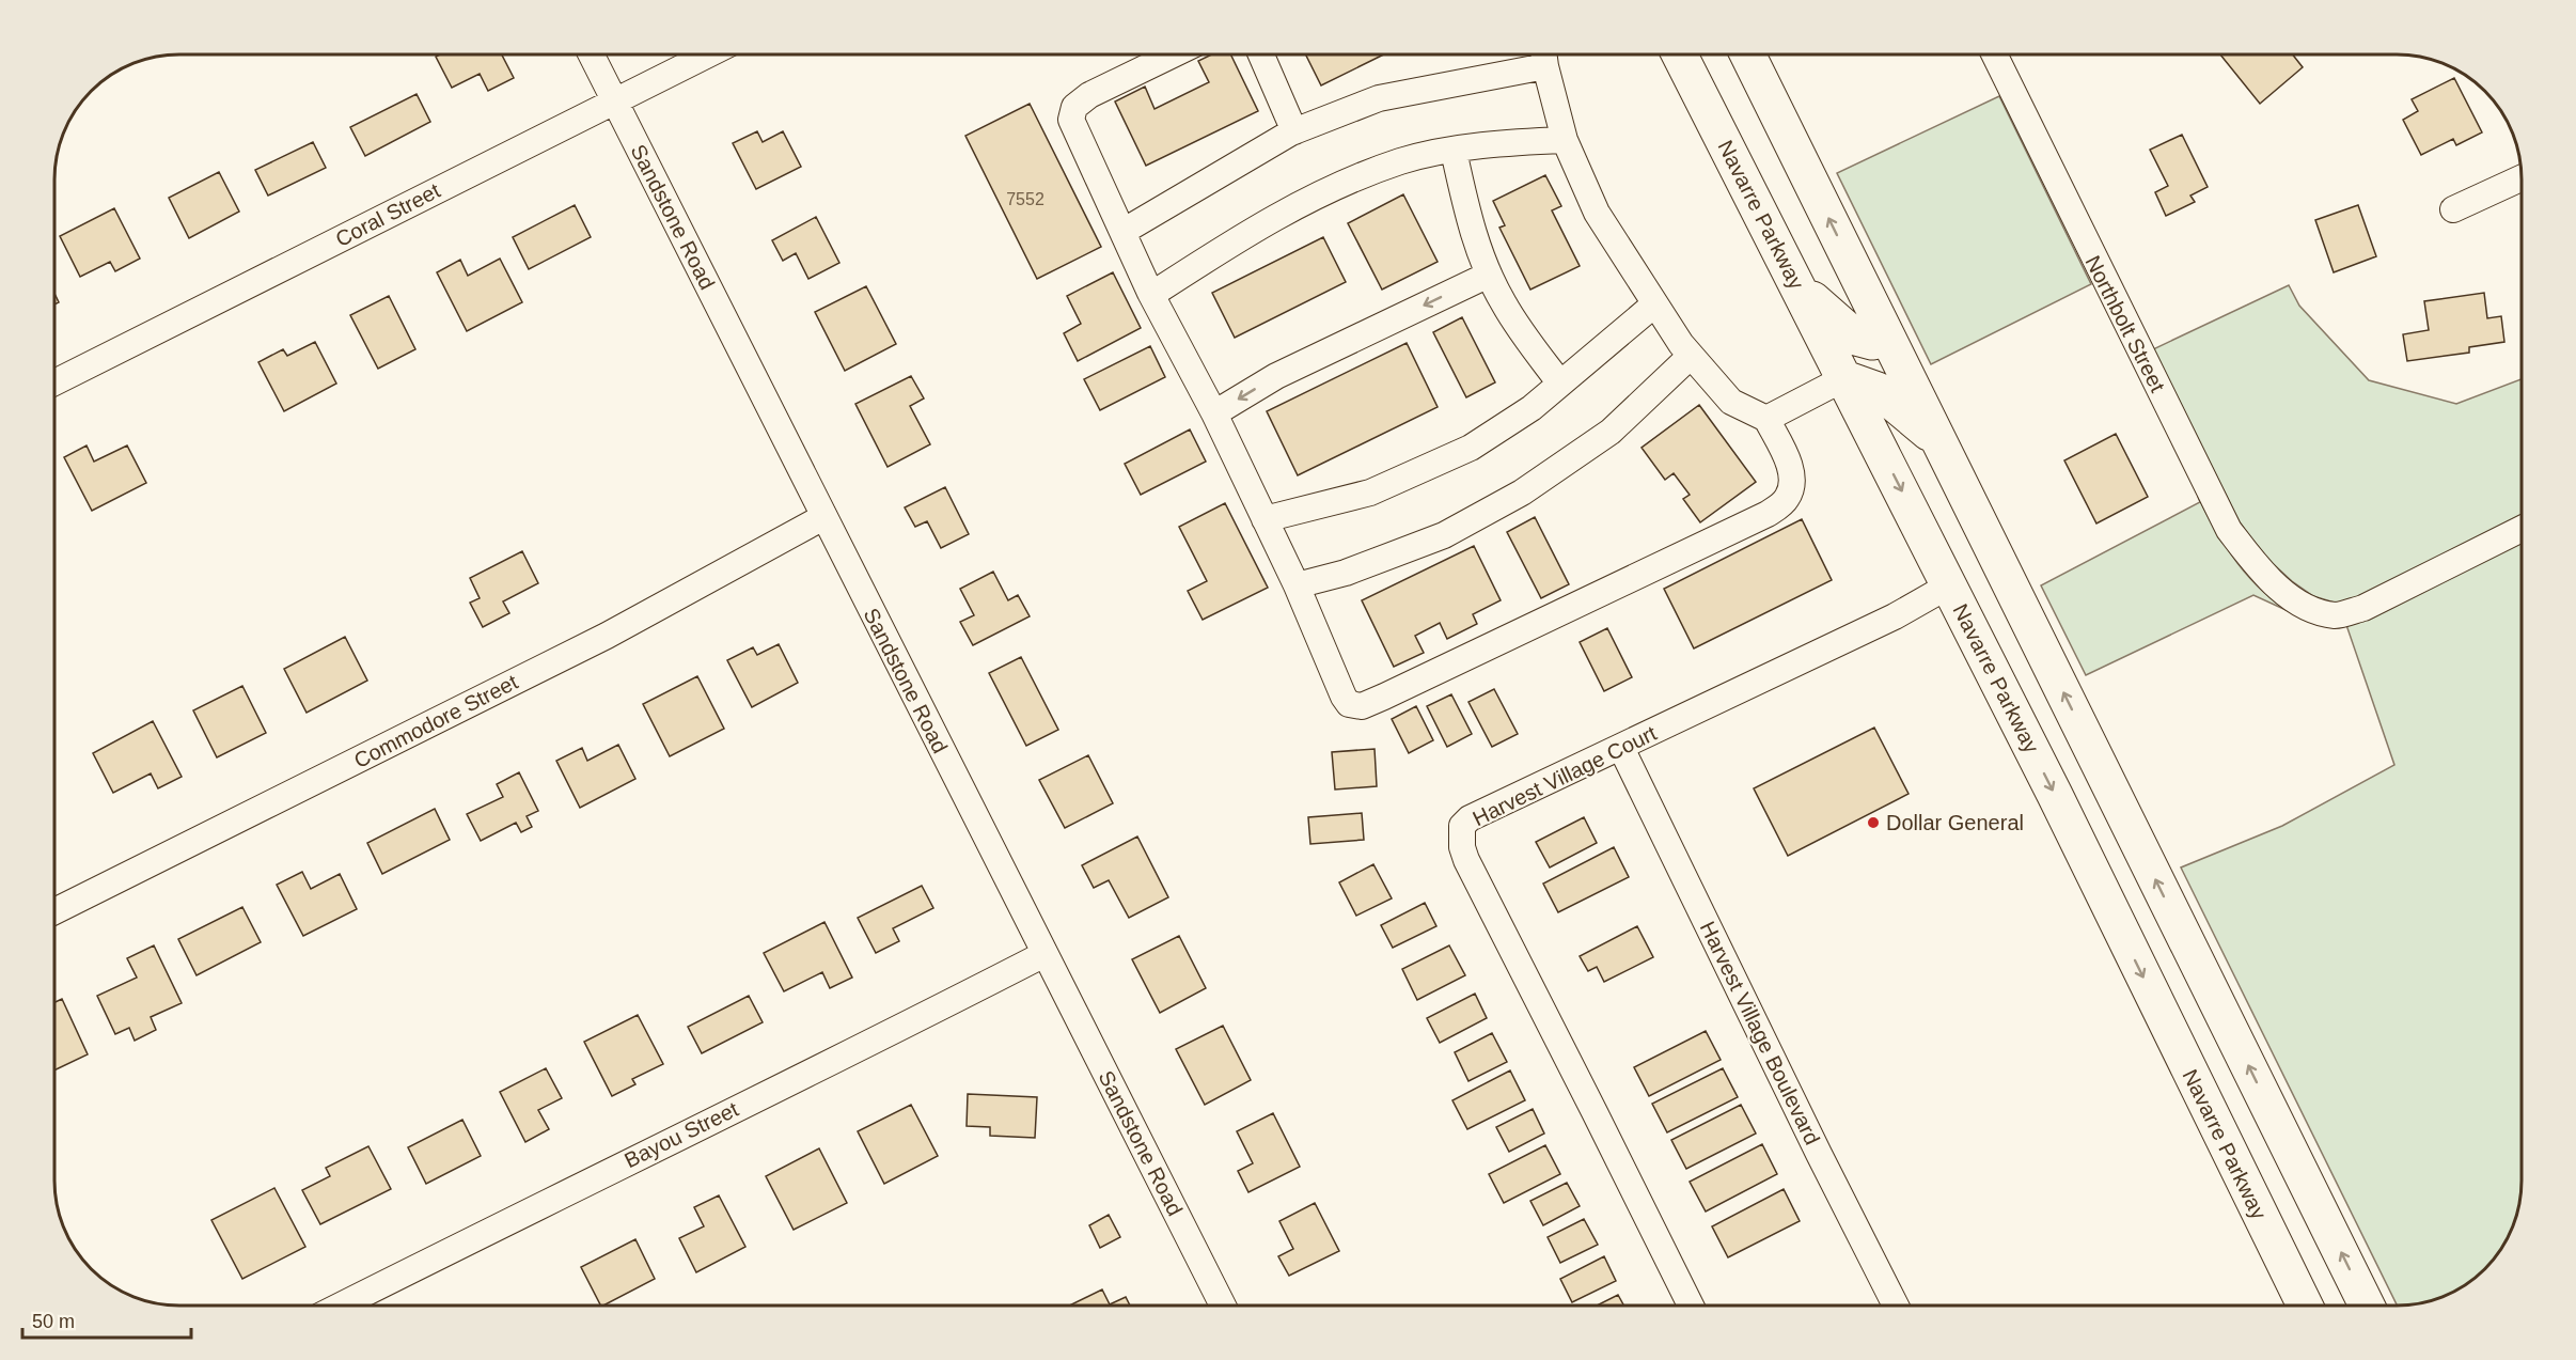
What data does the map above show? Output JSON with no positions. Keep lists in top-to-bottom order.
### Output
{
  "streets": {
    "highway": ["Navarre Parkway"],
    "street": [
      "Coral Street",
      "Sandstone Road",
      "Northbolt Street",
      "Commodore Street",
      "Harvest Village Court",
      "Harvest Village Boulevard",
      "Bayou Street"
    ]
  },
  "crossings": [
    ["Coral Street", "Sandstone Road"],
    ["Navarre Parkway", "Harvest Village Court"],
    ["Sandstone Road", "Commodore Street"],
    ["Sandstone Road", "Bayou Street"],
    ["Harvest Village Court", "Harvest Village Boulevard"]
  ],
  "places": ["Dollar General"],
  "house_numbers": ["7552"],
  "scale_bar": "50 m"
}
